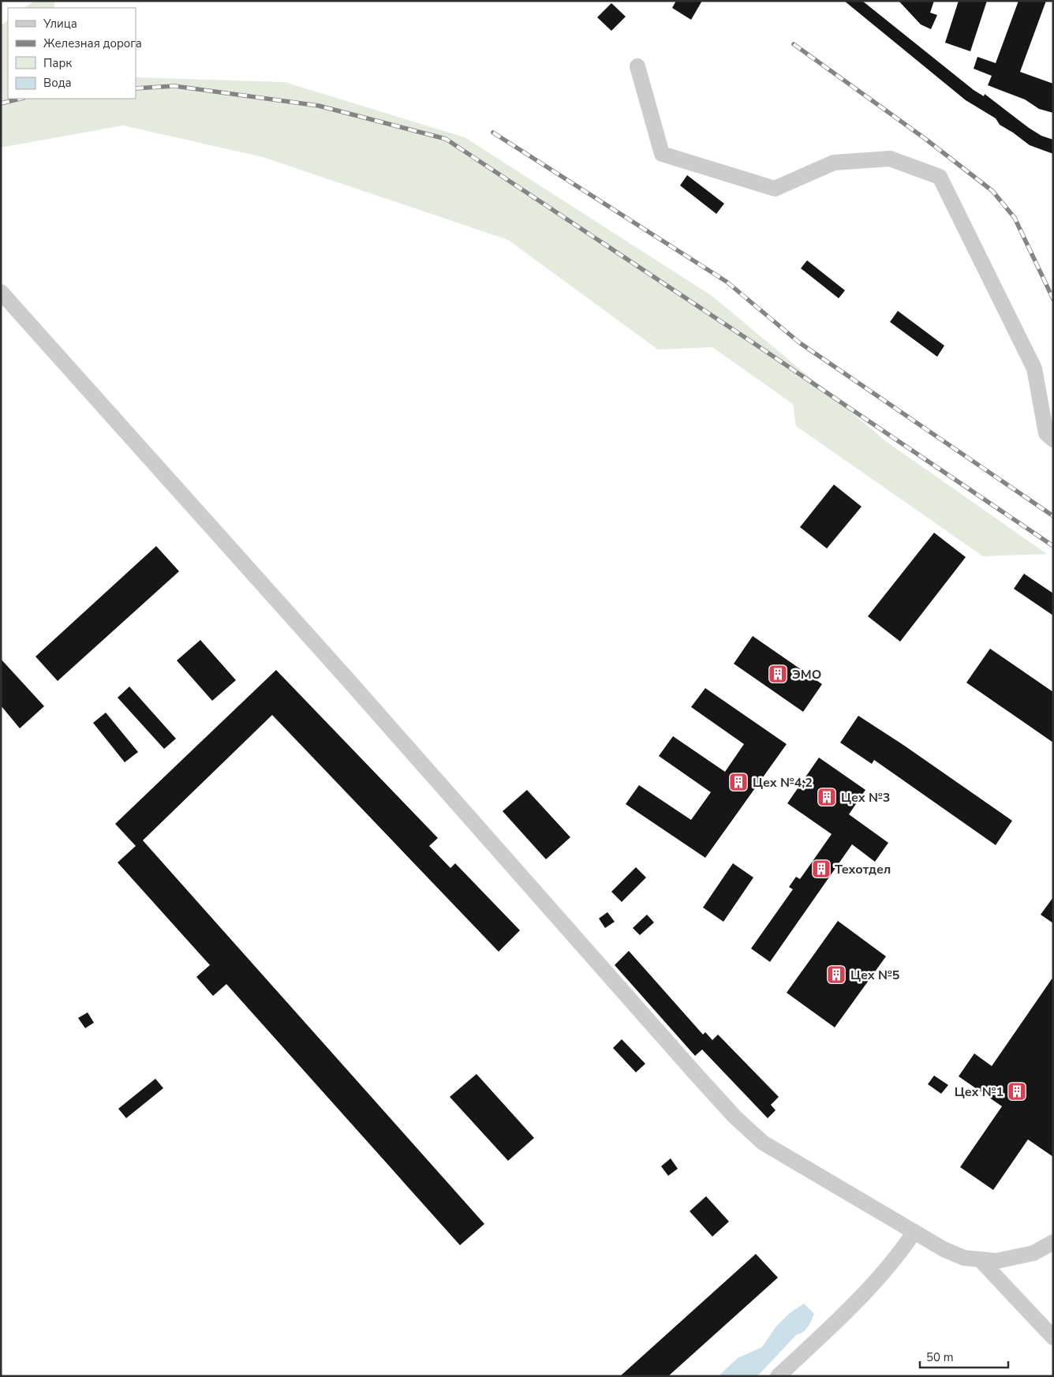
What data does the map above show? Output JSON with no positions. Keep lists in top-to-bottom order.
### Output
{
  "places": {
    "building": [
      "ЭМО",
      "Цех №4,2",
      "Цех №3",
      "Техотдел",
      "Цех №5",
      "Цех №1"
    ]
  },
  "legend": [
    "Улица",
    "Железная дорога",
    "Парк",
    "Вода"
  ],
  "scale_bar": "50 m"
}
